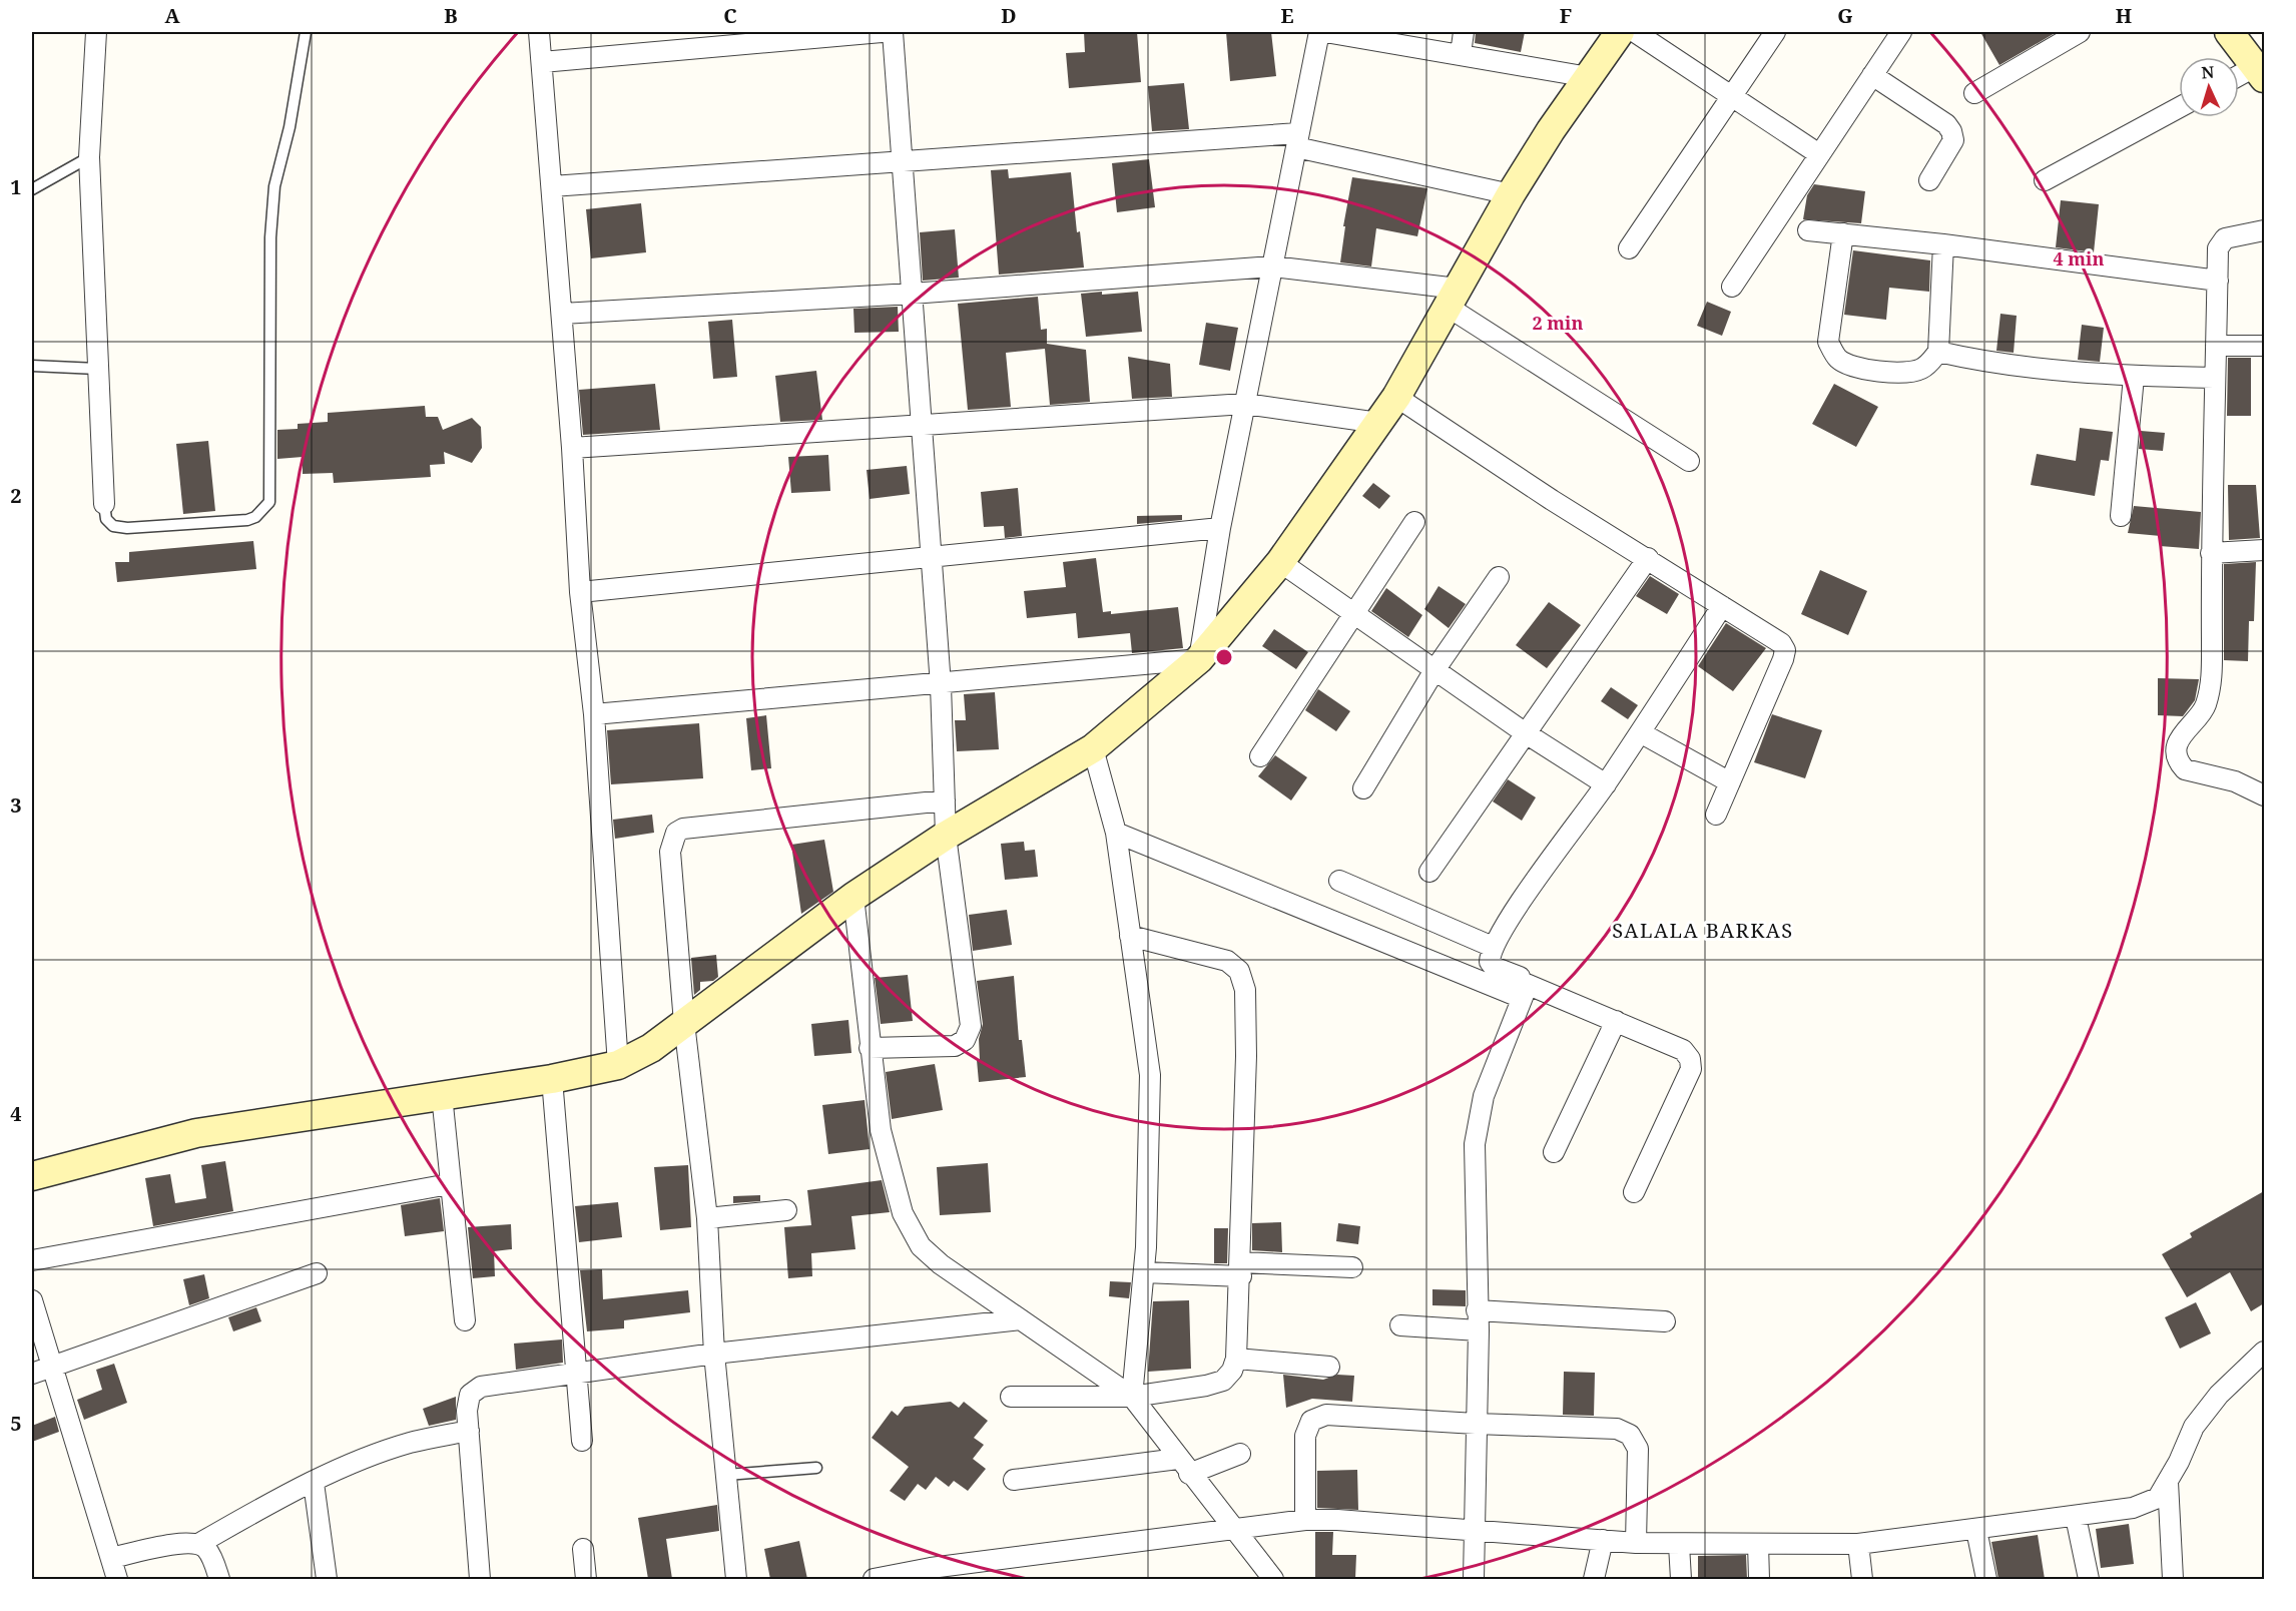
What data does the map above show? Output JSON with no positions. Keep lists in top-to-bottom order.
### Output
{
  "districts": ["SALALA BARKAS"],
  "north": "top",
  "grid": {
    "columns": [
      "A",
      "B",
      "C",
      "D",
      "E",
      "F",
      "G",
      "H"
    ],
    "rows": [
      "1",
      "2",
      "3",
      "4",
      "5"
    ]
  },
  "rings": ["4 min", "2 min"]
}
